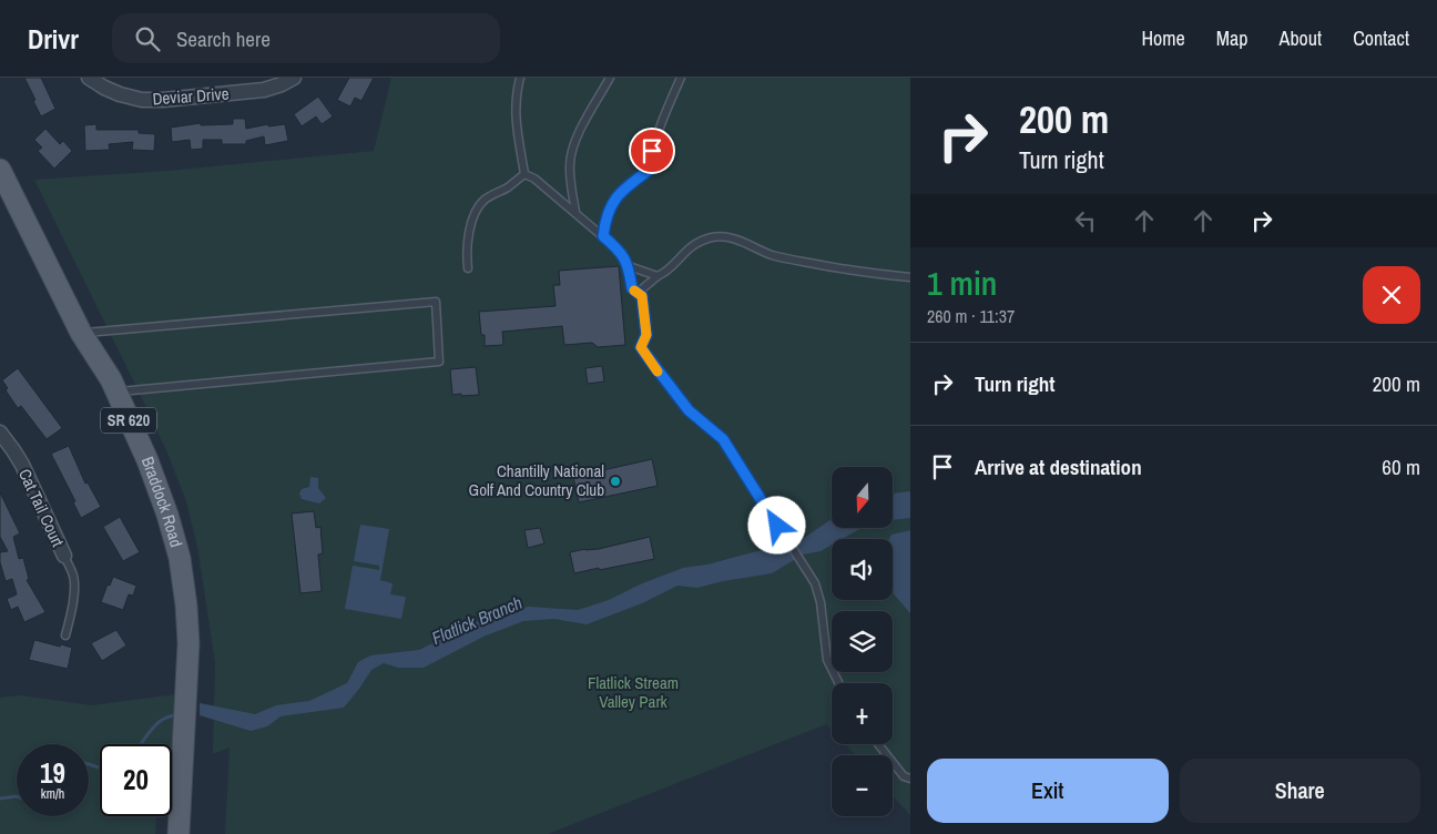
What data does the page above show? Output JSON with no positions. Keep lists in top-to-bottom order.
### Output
{
  "streets": {
    "main road": ["SR 620", "Braddock Road"],
    "street": ["Deviar Drive", "Cat Tail Court"]
  },
  "water": ["Flatlick Branch"],
  "parks": ["Flatlick Stream Valley Park"],
  "places": ["Chantilly National Golf And Country Club"],
  "north": "bottom",
  "page": {
    "header": "Drivr",
    "search": "Search here",
    "nav": [
      "Home",
      "Map",
      "About",
      "Contact"
    ],
    "turn": ["200 m", "Turn right"],
    "heading": ["1 min", "260 m · 11:37"],
    "list": [
      {
        "name": "Turn right",
        "value": "200 m"
      },
      {
        "name": "Arrive at destination",
        "value": "60 m"
      }
    ],
    "map_buttons": ["+", "−"],
    "speed": "19 km/h",
    "limit": "20",
    "buttons": ["Exit", "Share"]
  }
}
